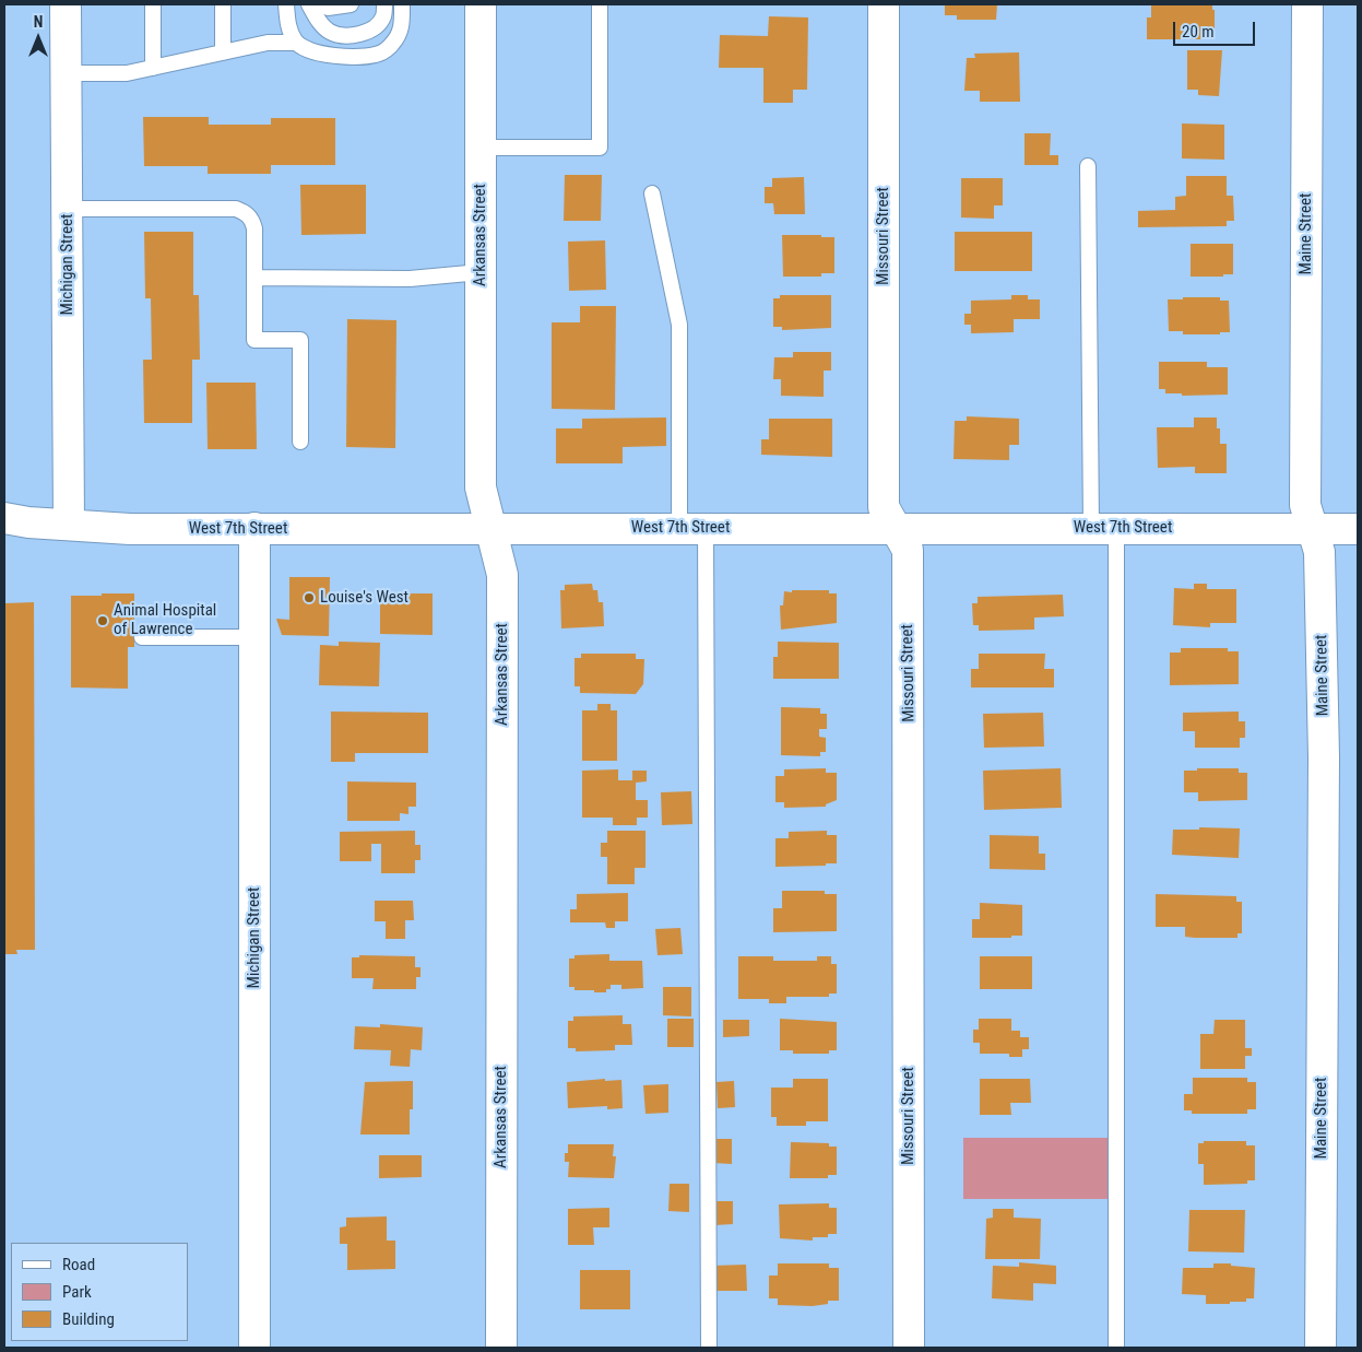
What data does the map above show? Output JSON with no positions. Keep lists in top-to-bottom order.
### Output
{
  "streets": {
    "street": [
      "Maine Street",
      "Arkansas Street",
      "Missouri Street",
      "Michigan Street",
      "West 7th Street"
    ]
  },
  "crossings": [
    ["Maine Street", "West 7th Street"],
    ["Arkansas Street", "West 7th Street"],
    ["Missouri Street", "West 7th Street"],
    ["Michigan Street", "West 7th Street"]
  ],
  "places": ["Louise's West", "Animal Hospital of Lawrence"],
  "legend": ["Road", "Park", "Building"],
  "scale_bar": "20 m",
  "north": "top"
}
